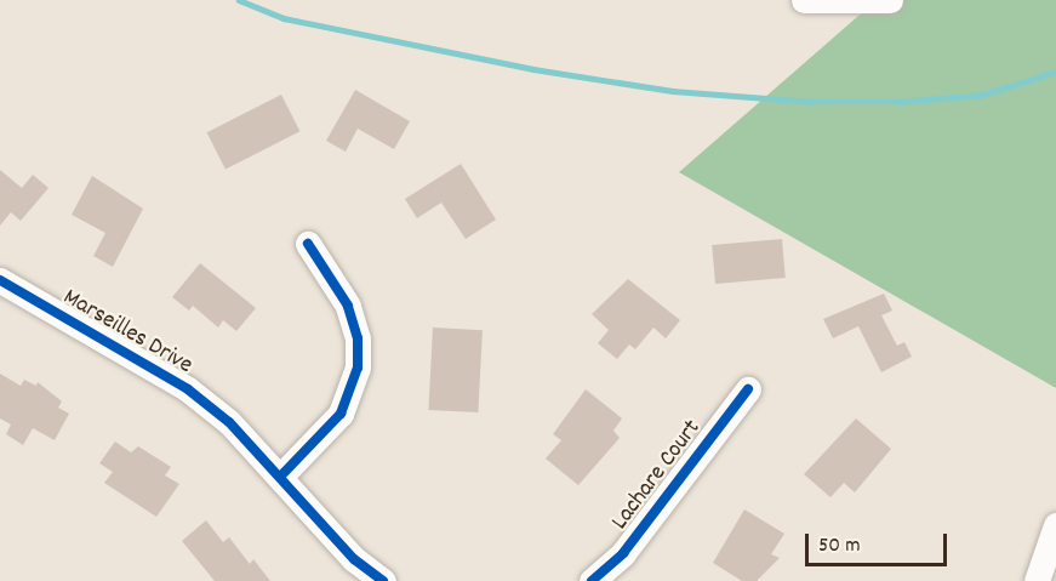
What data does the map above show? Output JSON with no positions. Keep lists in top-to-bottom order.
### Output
{
  "streets": {
    "street": ["Marseilles Drive", "Lachare Court"]
  },
  "scale_bar": "50 m"
}
